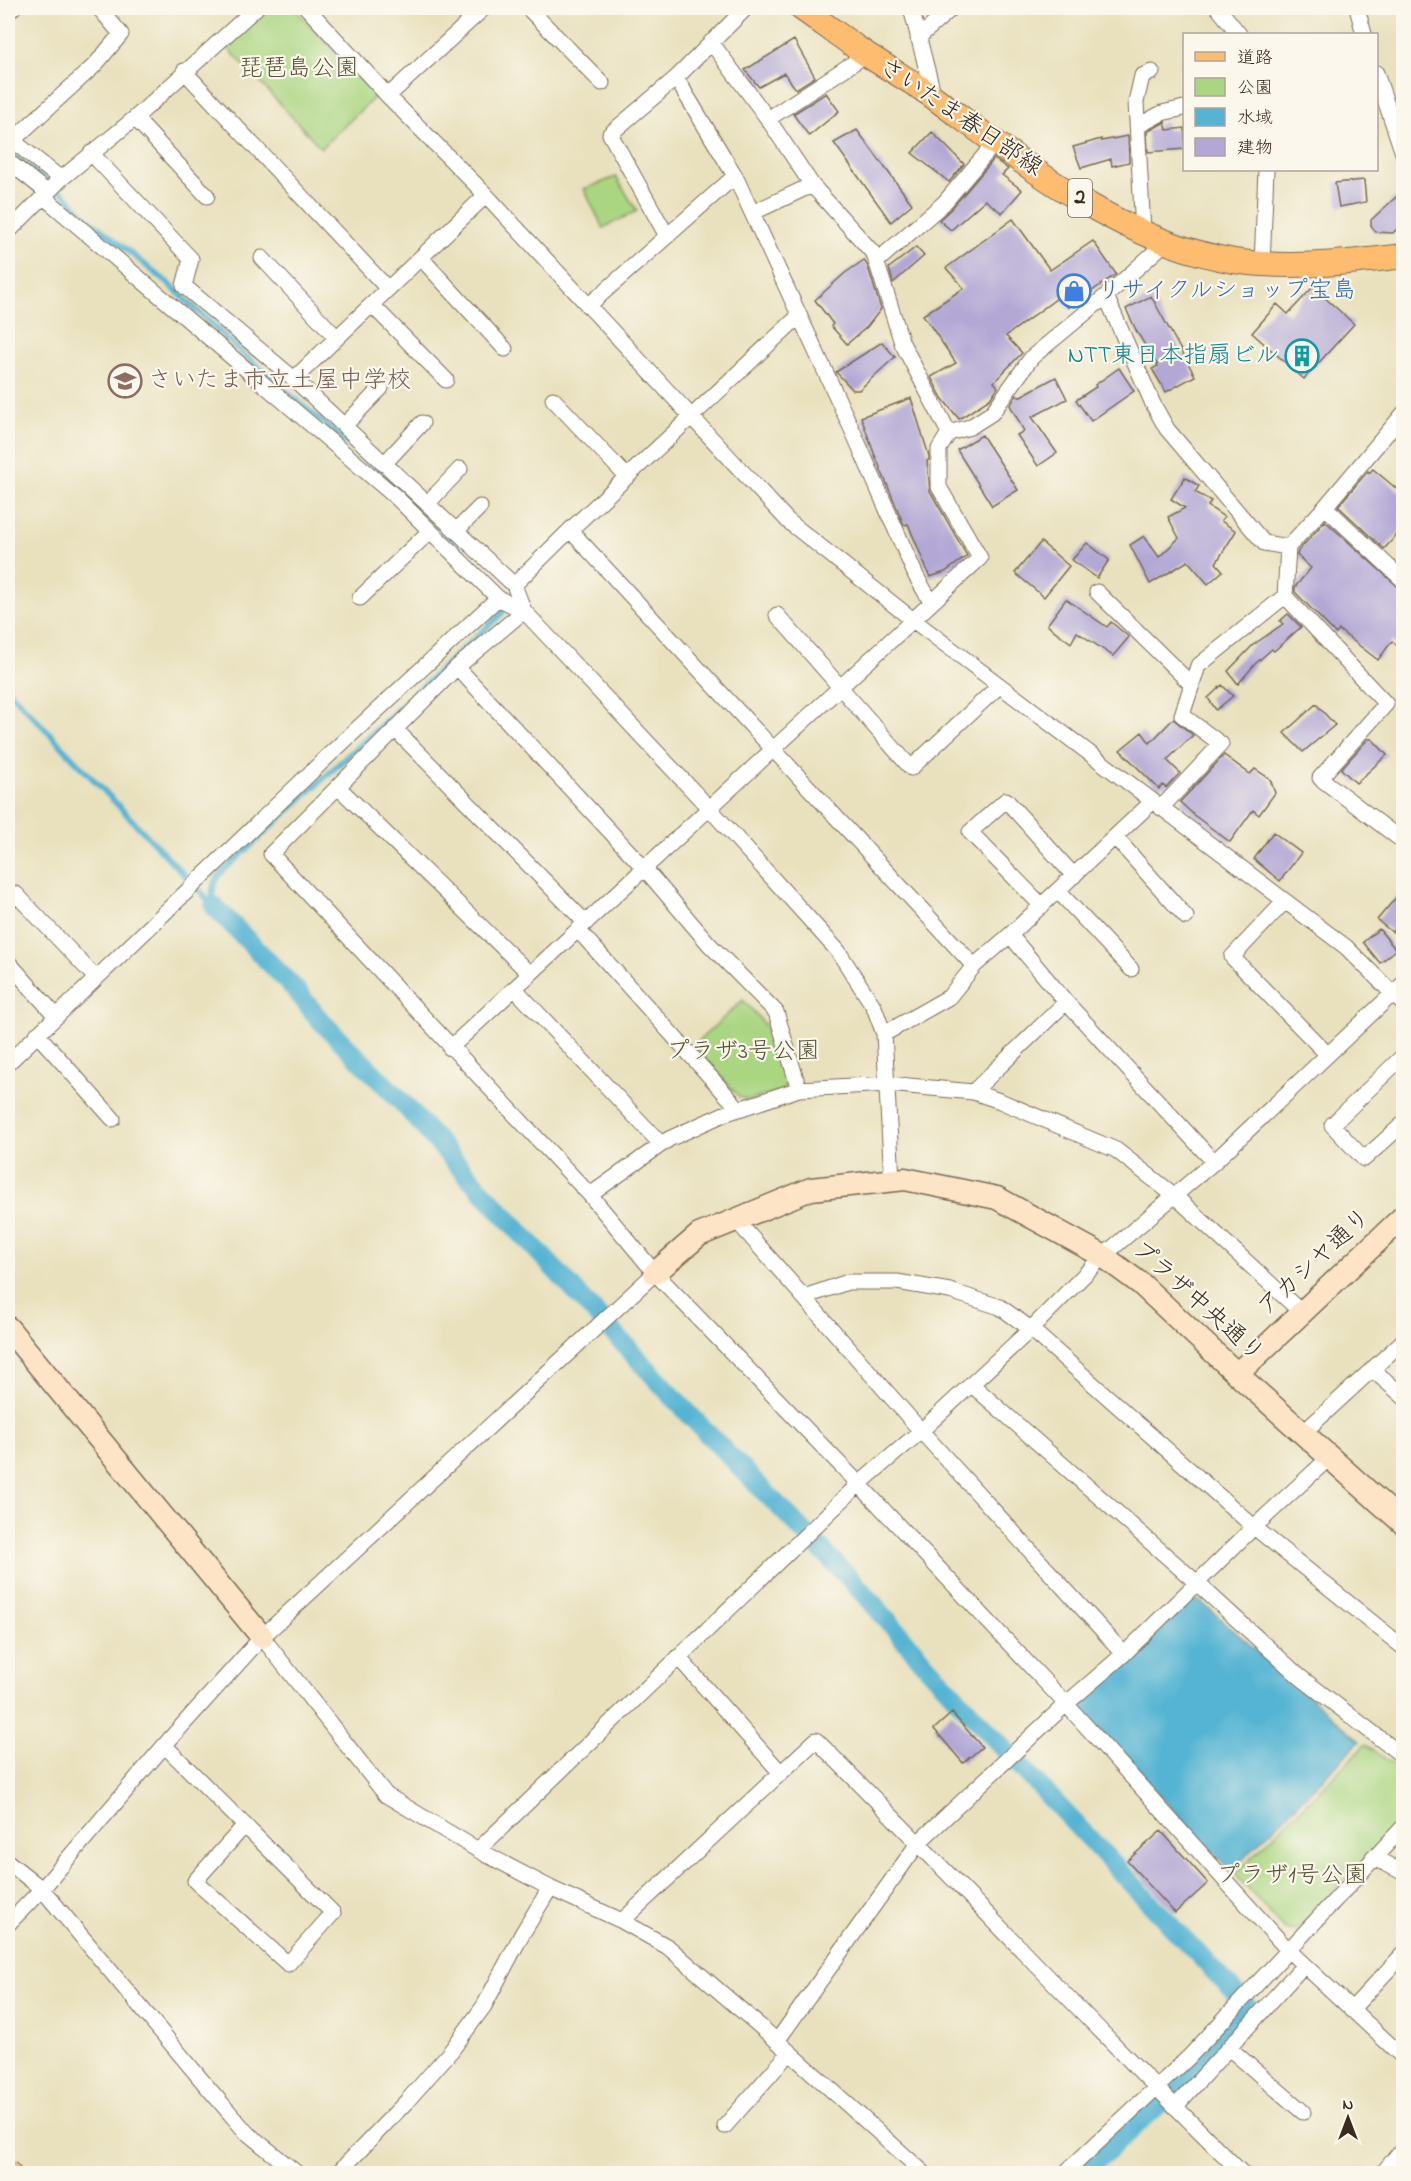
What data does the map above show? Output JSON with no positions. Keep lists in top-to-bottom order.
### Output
{
  "streets": {
    "main road": ["さいたま春日部線", "2"],
    "street": ["アカシヤ通り", "プラザ中央通り"]
  },
  "crossings": [
    ["アカシヤ通り", "プラザ中央通り"]
  ],
  "parks": ["琵琶島公園", "プラザ3号公園", "プラザ1号公園"],
  "places": {
    "shop": ["リサイクルショップ宝島"],
    "building": ["NTT東日本指扇ビル"],
    "school or university": ["さいたま市立土屋中学校"]
  },
  "legend": [
    "道路",
    "公園",
    "水域",
    "建物"
  ],
  "north": "top"
}
